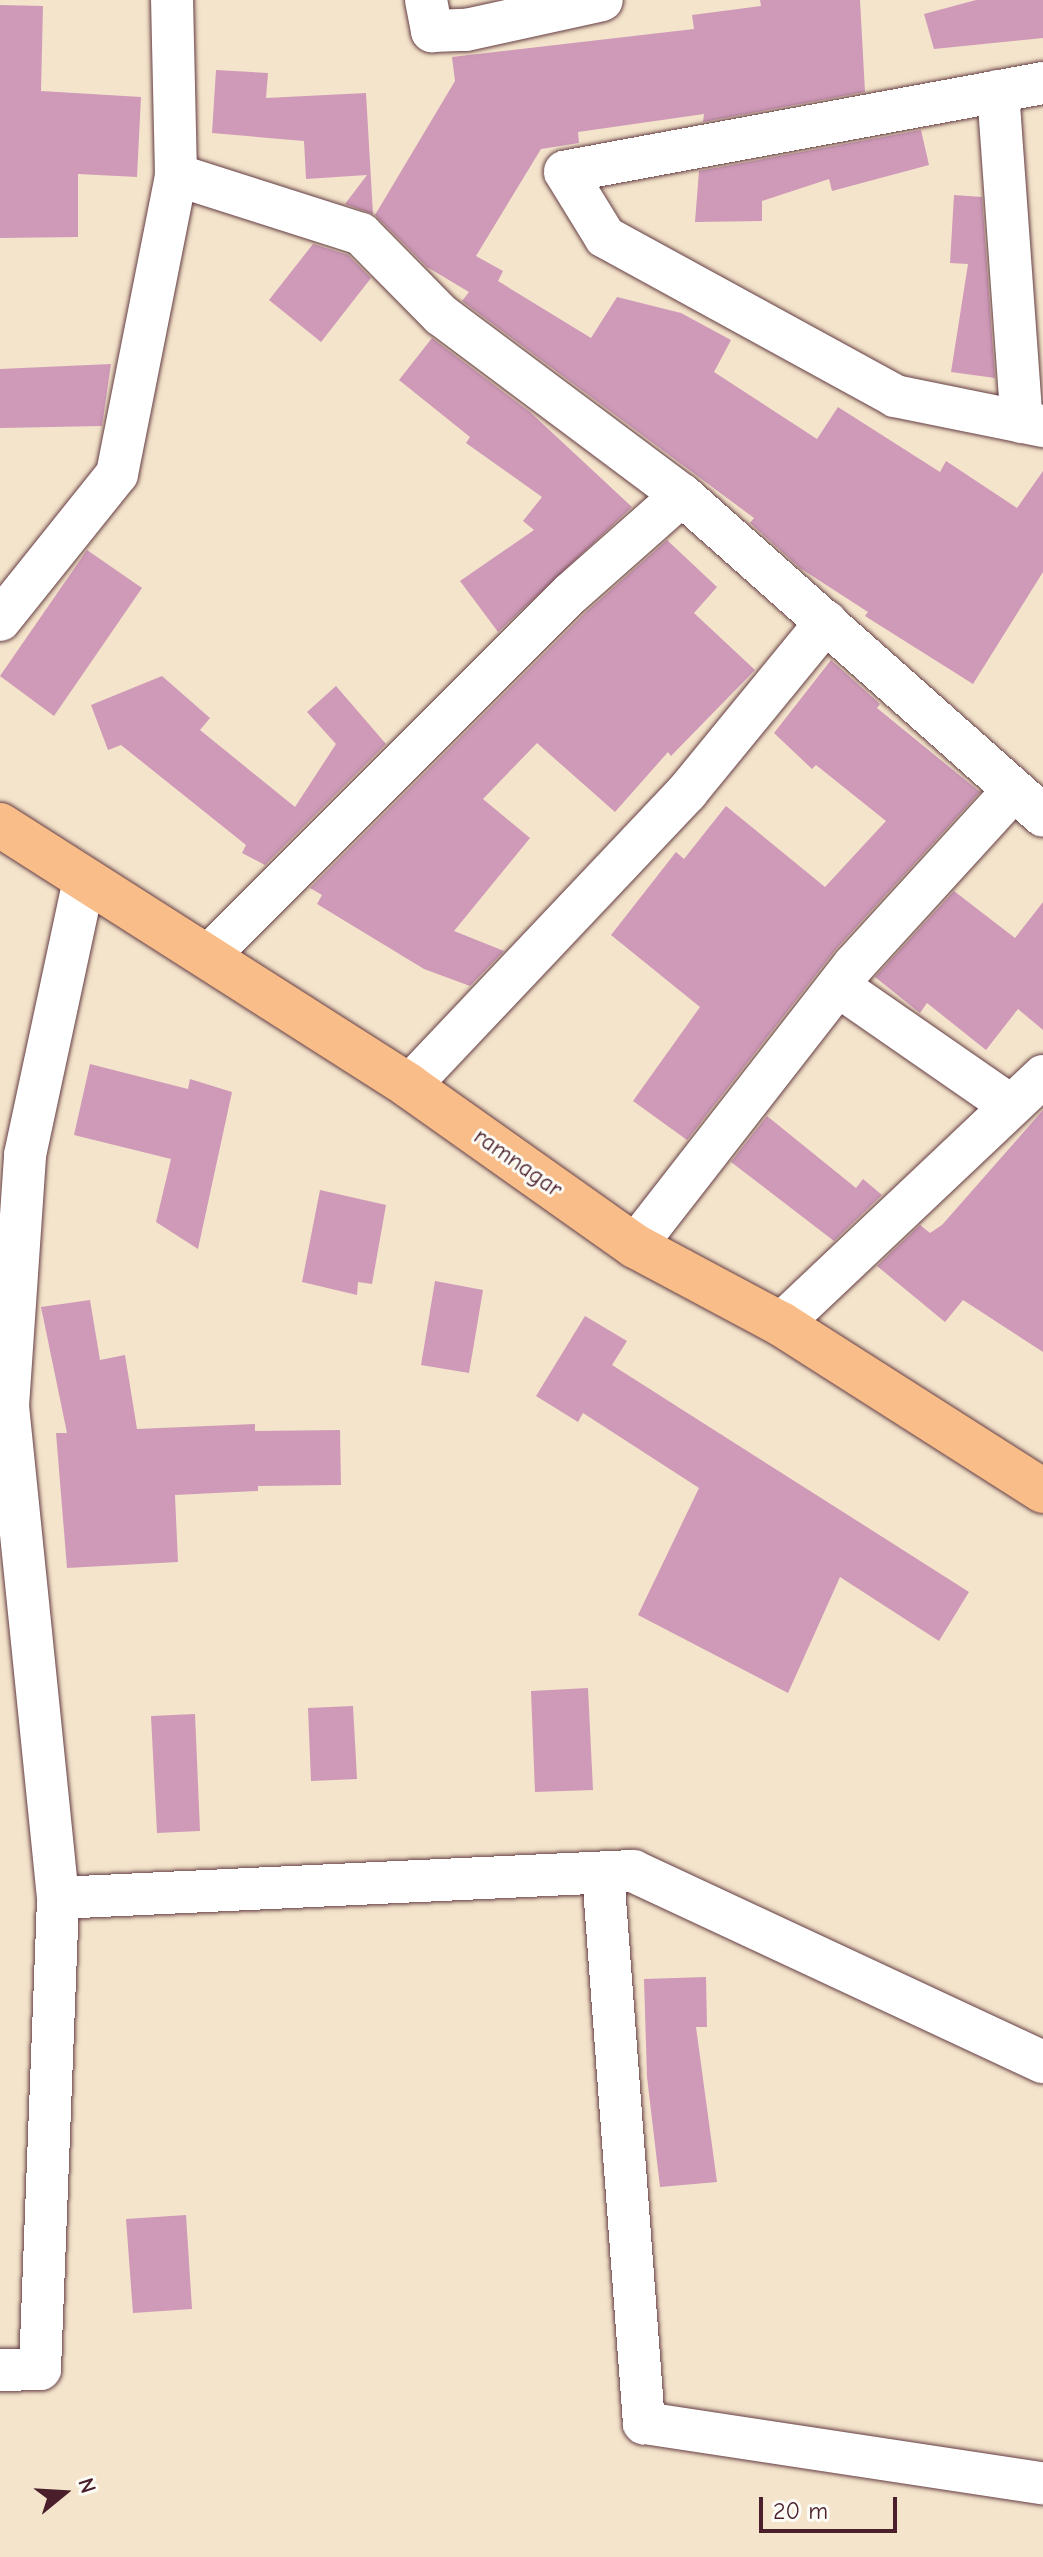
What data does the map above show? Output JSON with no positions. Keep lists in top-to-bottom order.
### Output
{
  "streets": {
    "main road": ["ramnagar"]
  },
  "scale_bar": "20 m",
  "north": "right"
}
